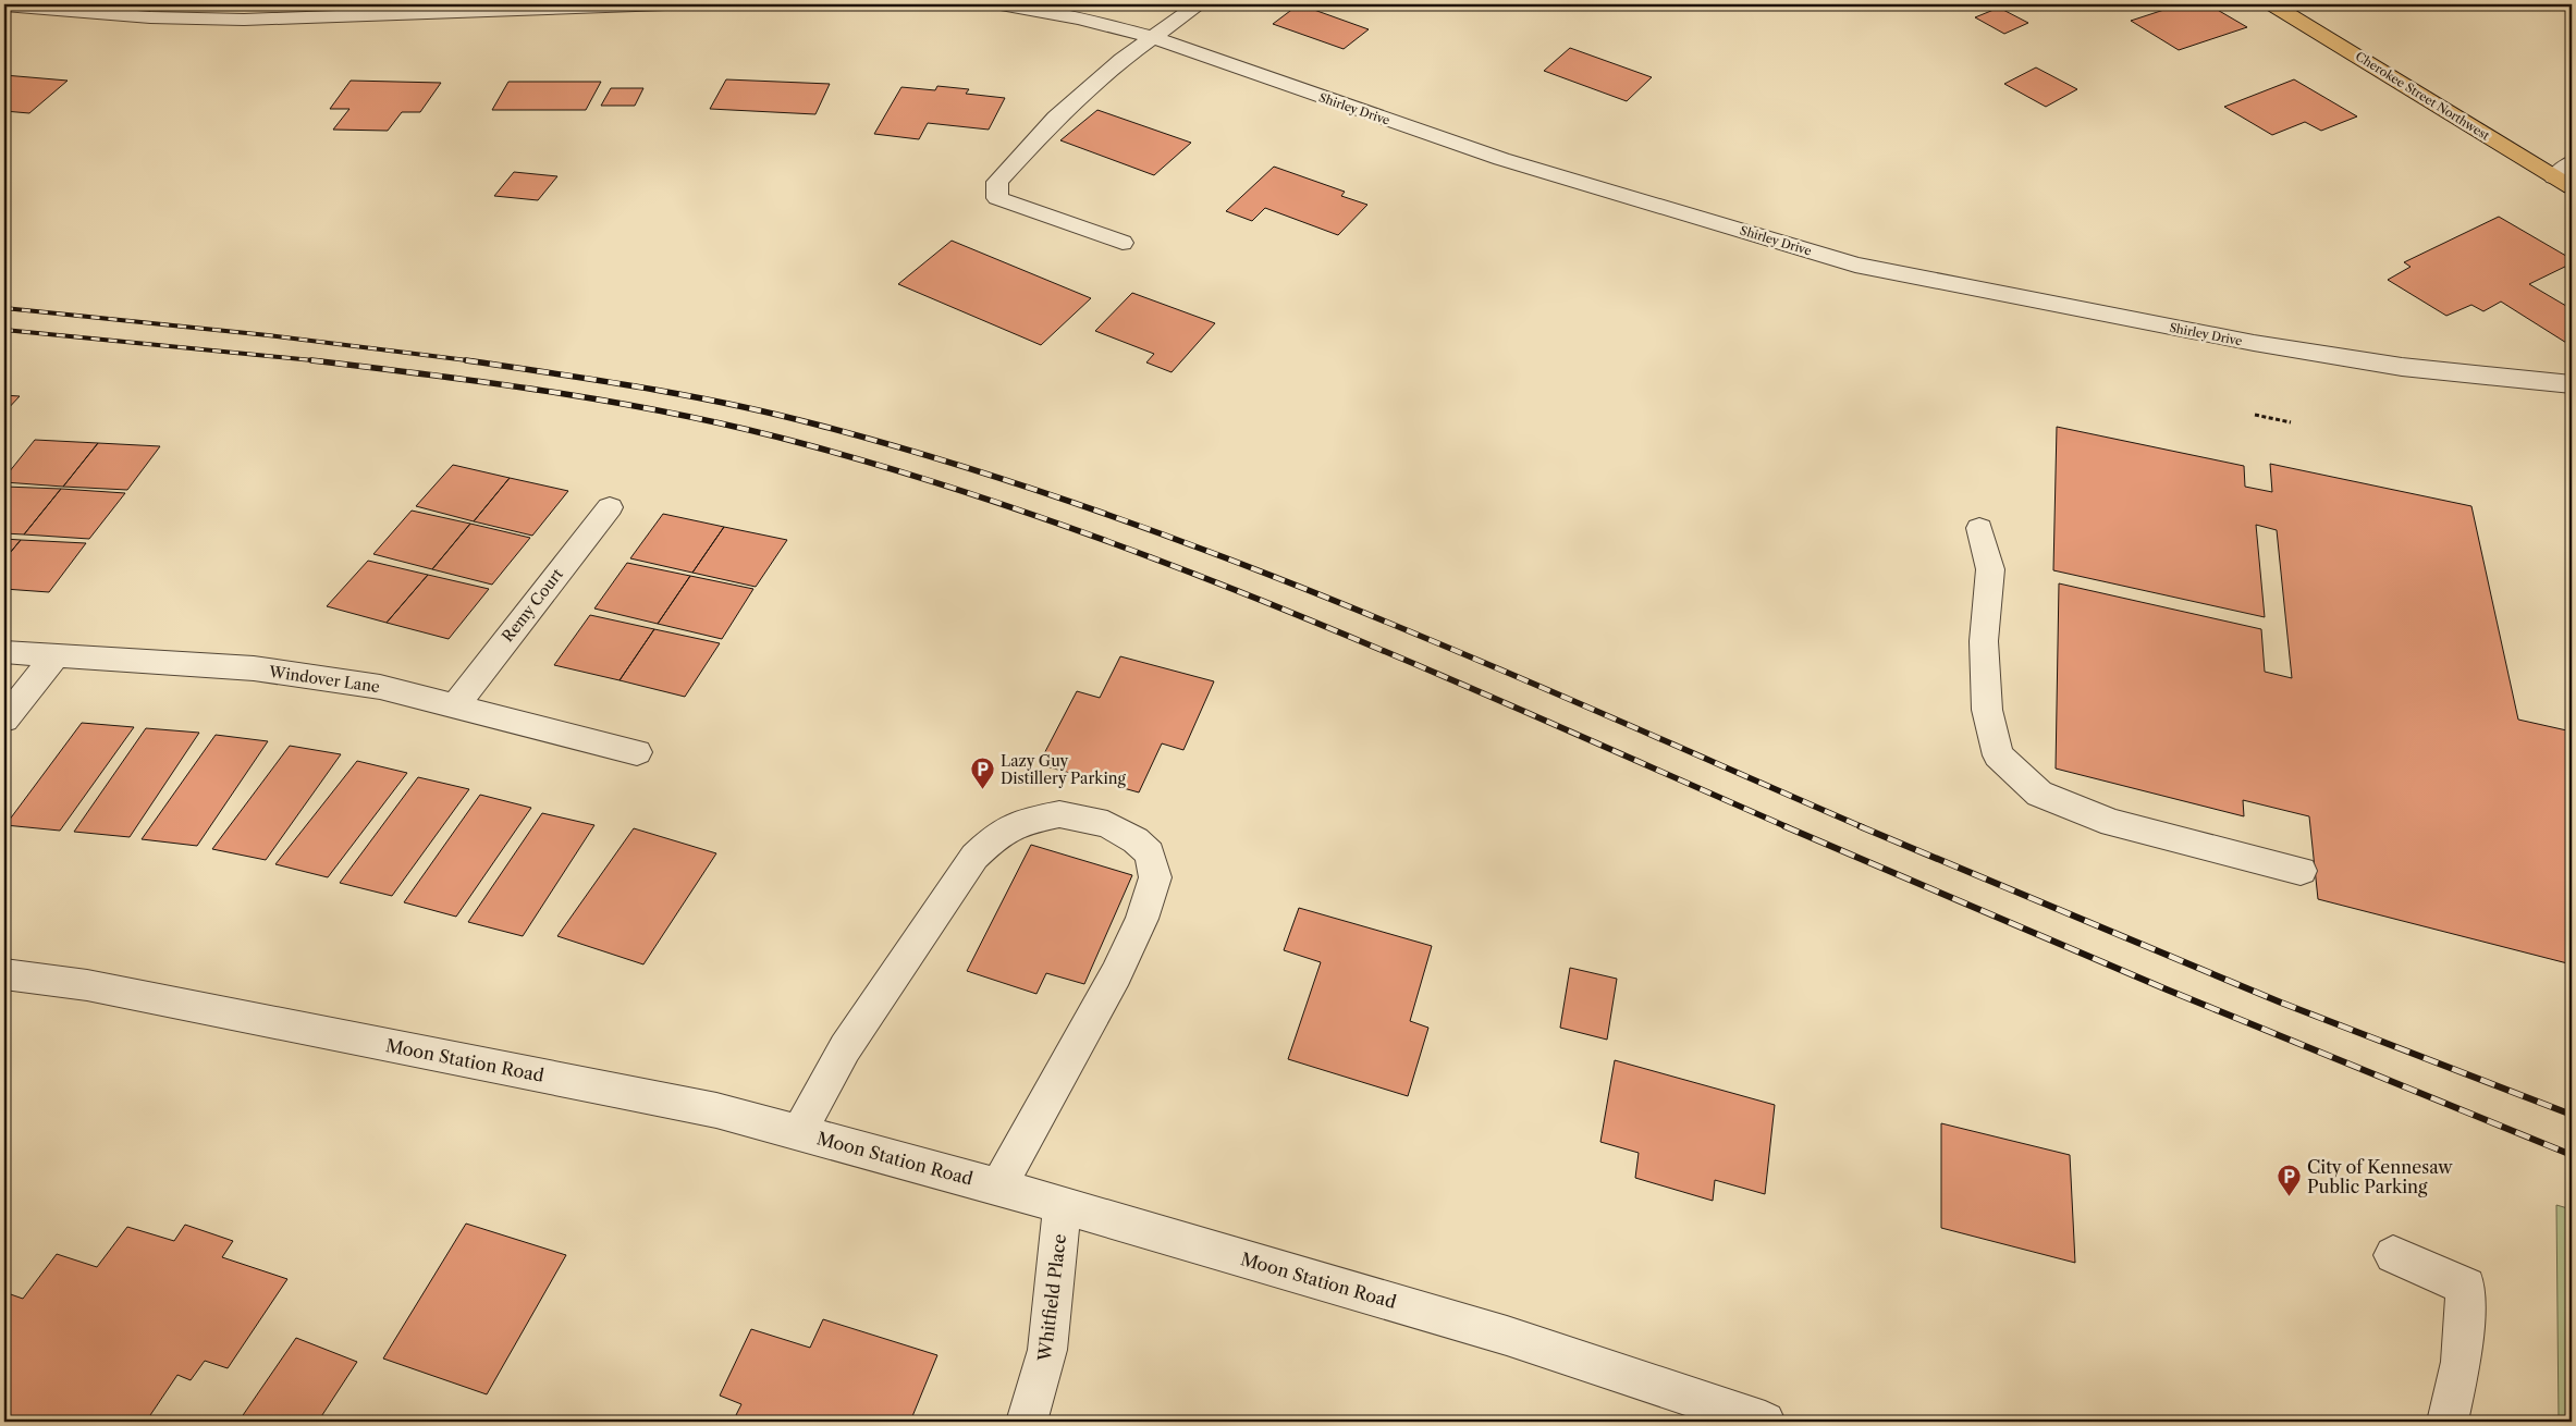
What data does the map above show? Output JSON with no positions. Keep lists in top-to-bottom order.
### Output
{
  "streets": {
    "main road": ["Cherokee Street Northwest"],
    "street": [
      "Shirley Drive",
      "Remy Court",
      "Windover Lane",
      "Moon Station Road",
      "Whitfield Place"
    ]
  },
  "crossings": [
    ["Remy Court", "Windover Lane"],
    ["Moon Station Road", "Whitfield Place"]
  ],
  "places": {
    "parking": ["Lazy Guy Distillery Parking", "City of Kennesaw Public Parking"]
  }
}
